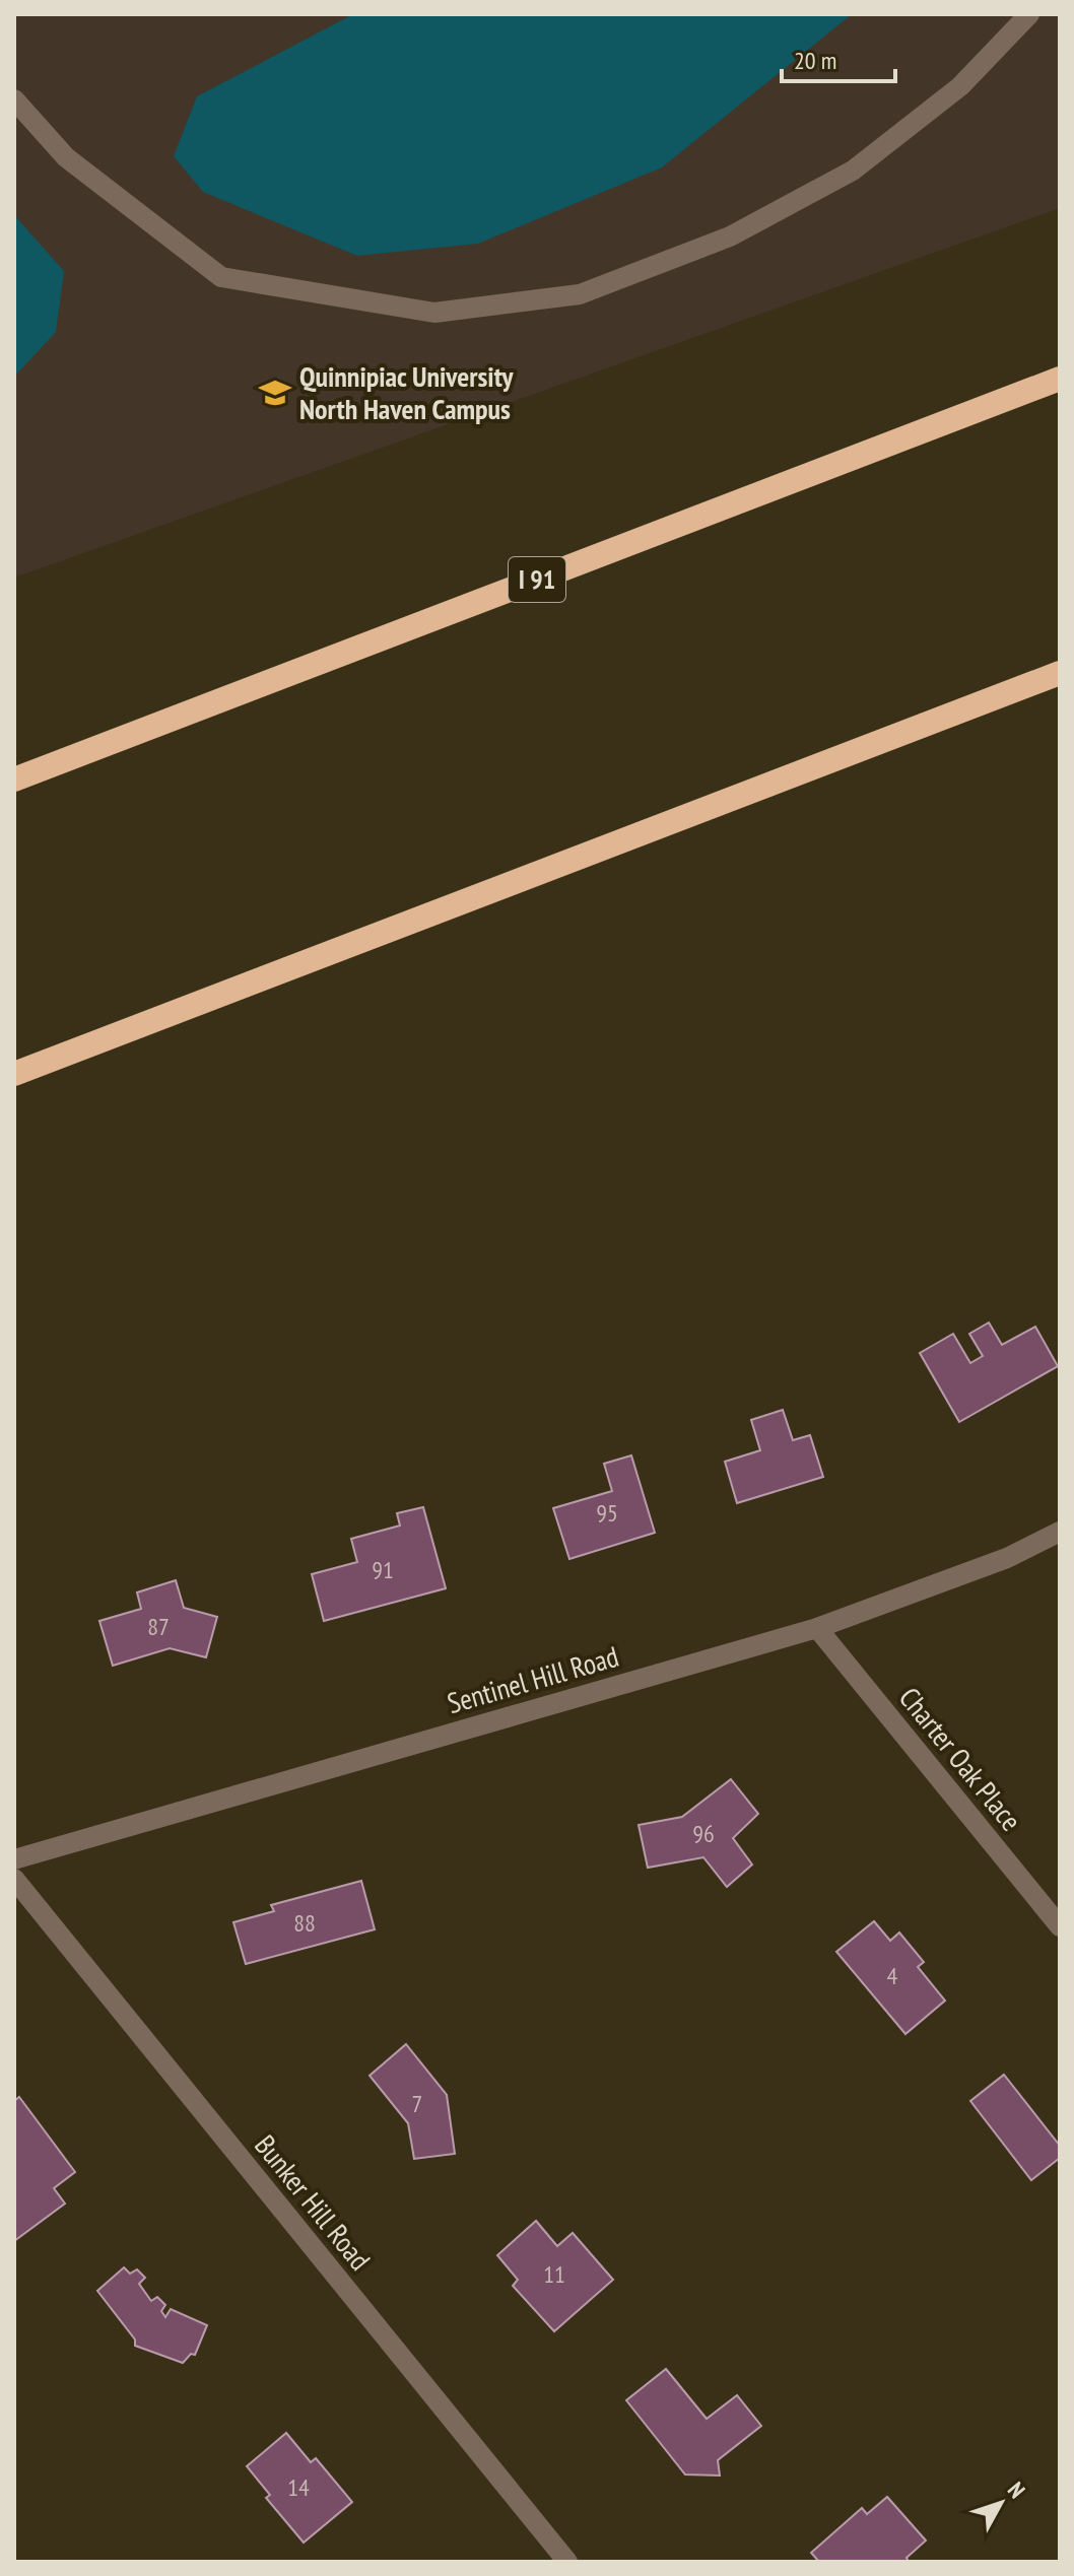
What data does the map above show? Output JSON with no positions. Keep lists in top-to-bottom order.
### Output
{
  "streets": {
    "highway": ["I 91"],
    "street": ["Sentinel Hill Road", "Charter Oak Place", "Bunker Hill Road"]
  },
  "crossings": [
    ["Sentinel Hill Road", "Charter Oak Place"]
  ],
  "places": {
    "school or university": ["Quinnipiac University North Haven Campus"]
  },
  "house_numbers": [
    "95",
    "91",
    "87",
    "96",
    "88",
    "4",
    "7",
    "11",
    "14"
  ],
  "scale_bar": "20 m",
  "north": "top right"
}
